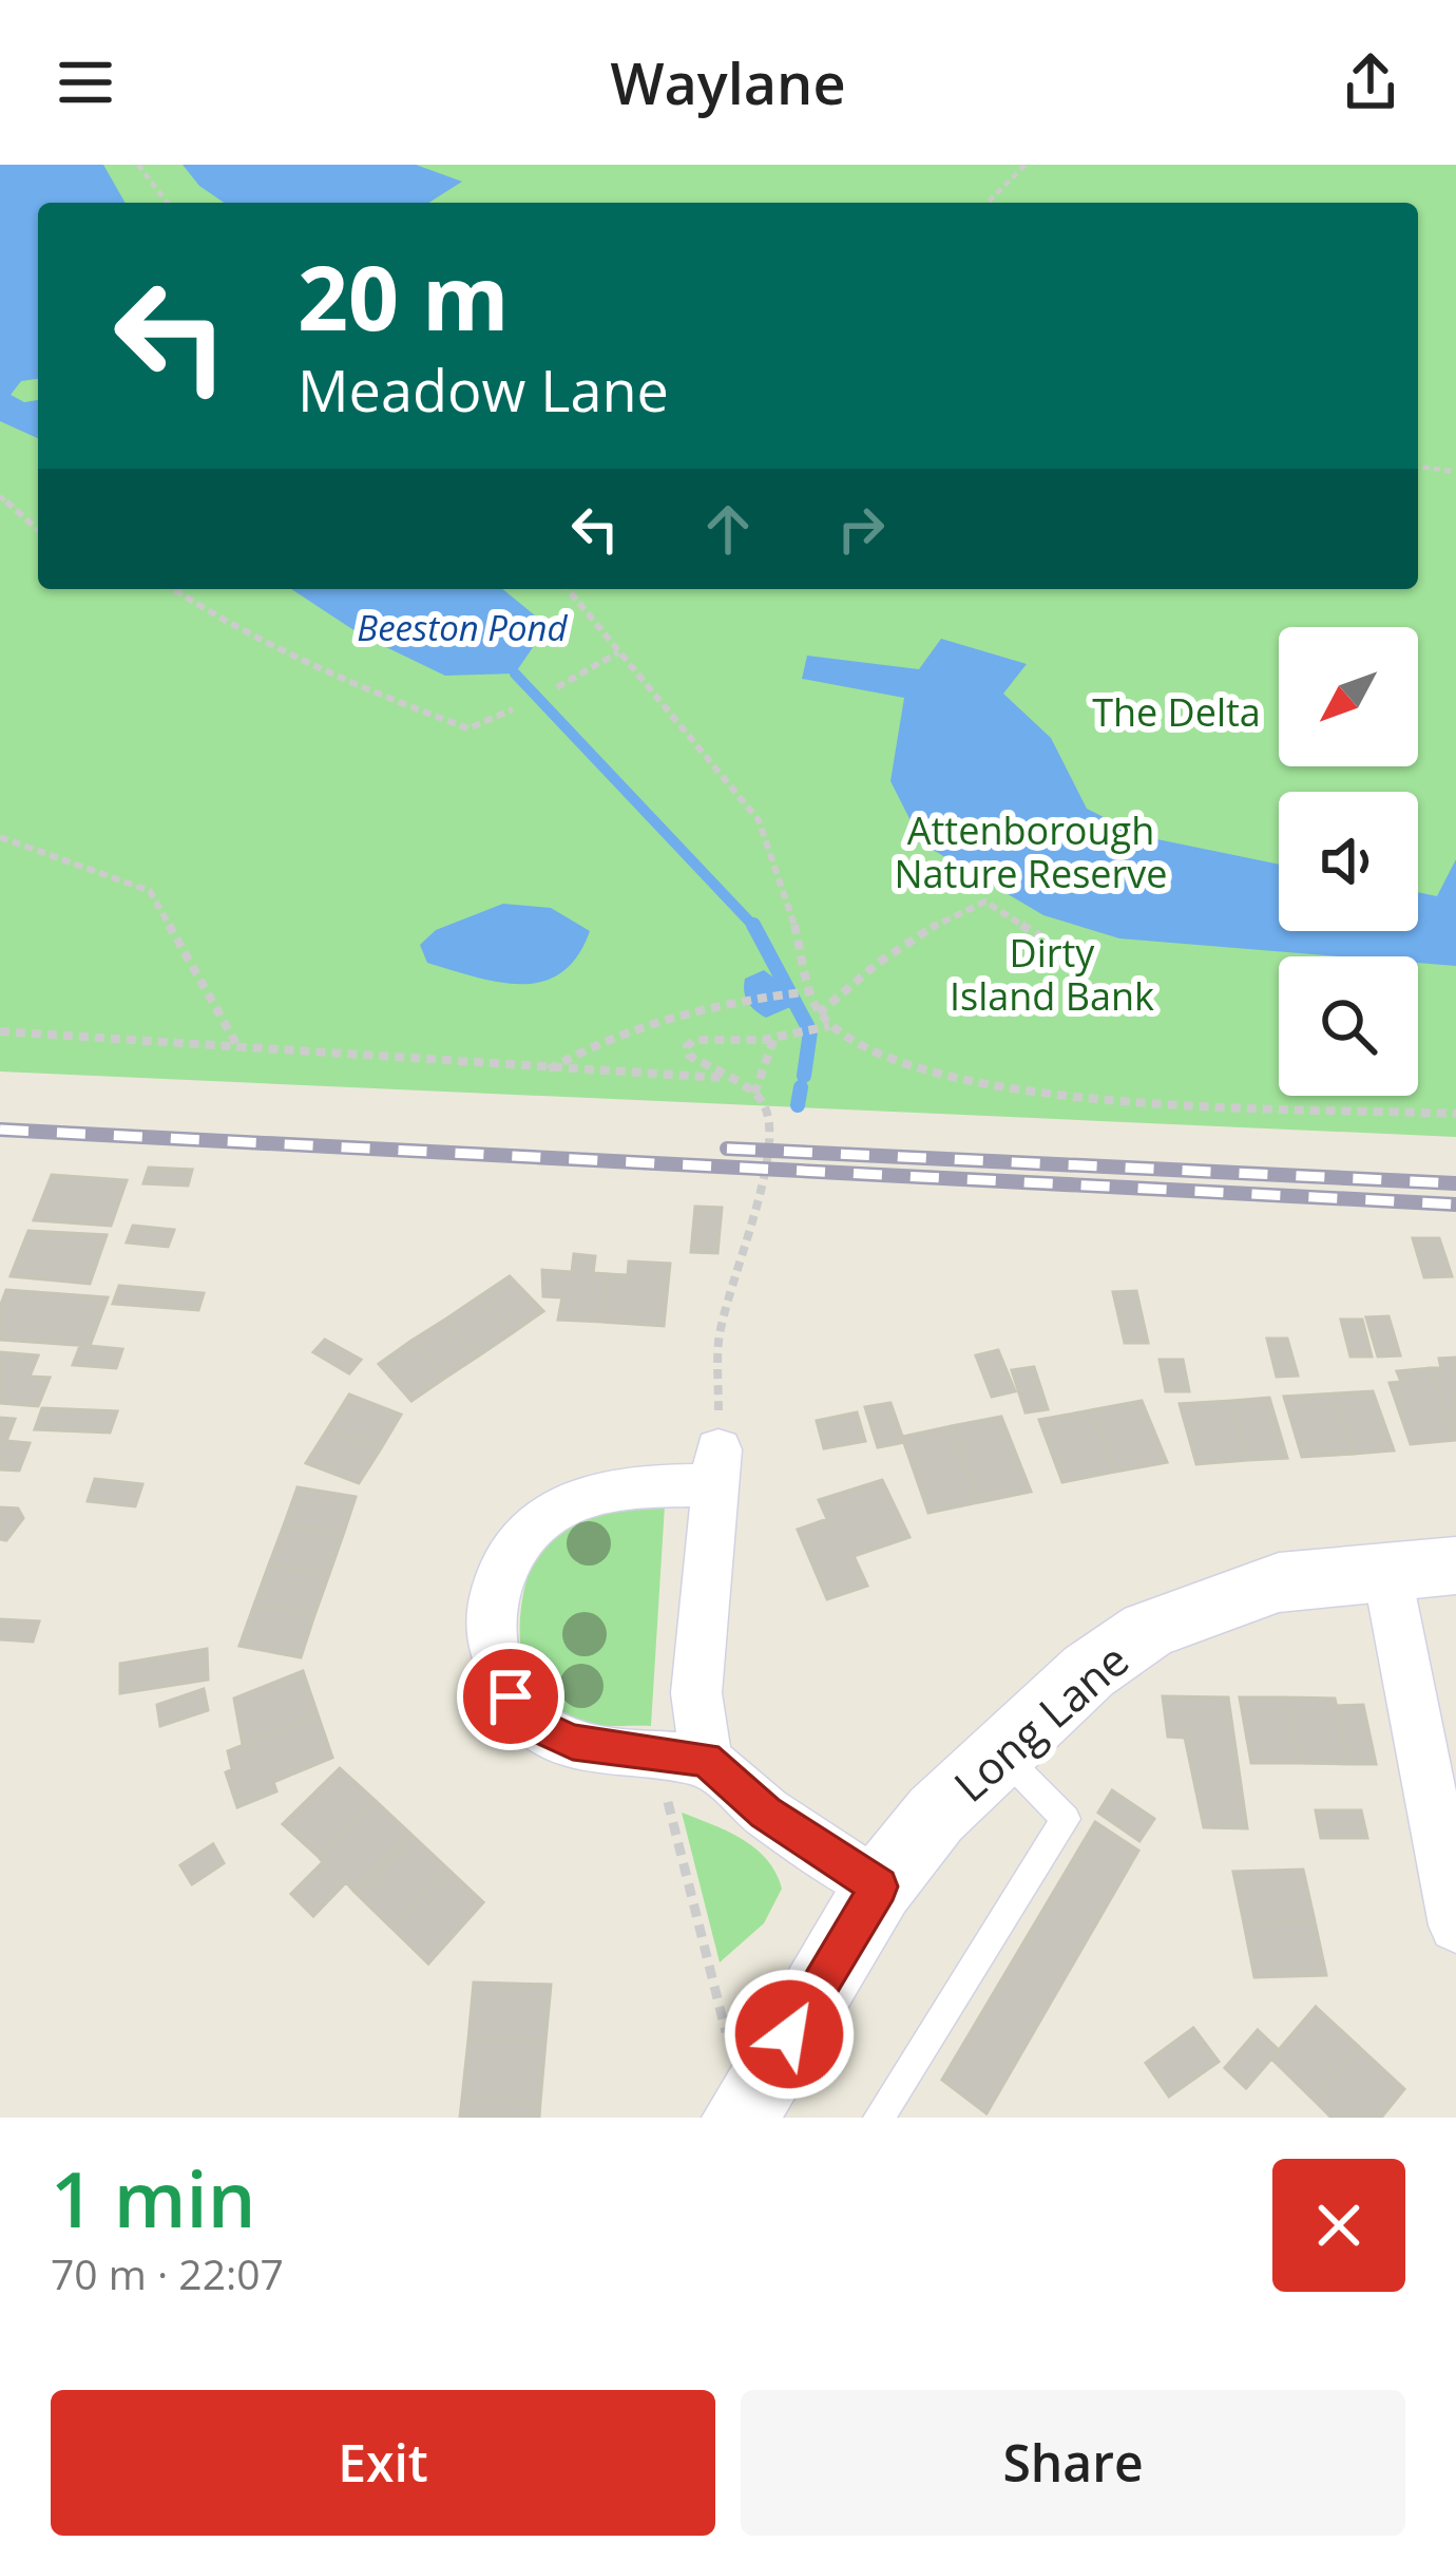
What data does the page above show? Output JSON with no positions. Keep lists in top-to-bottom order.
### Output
{
  "streets": {
    "street": ["Long Lane"]
  },
  "water": ["Beeston Pond"],
  "parks": ["The Delta", "Attenborough Nature Reserve", "Dirty Island Bank"],
  "north": "bottom left",
  "page": {
    "header": "Waylane",
    "turn": ["20 m", "Meadow Lane"],
    "heading": ["1 min", "70 m · 22:07"],
    "buttons": ["Exit", "Share"]
  }
}
